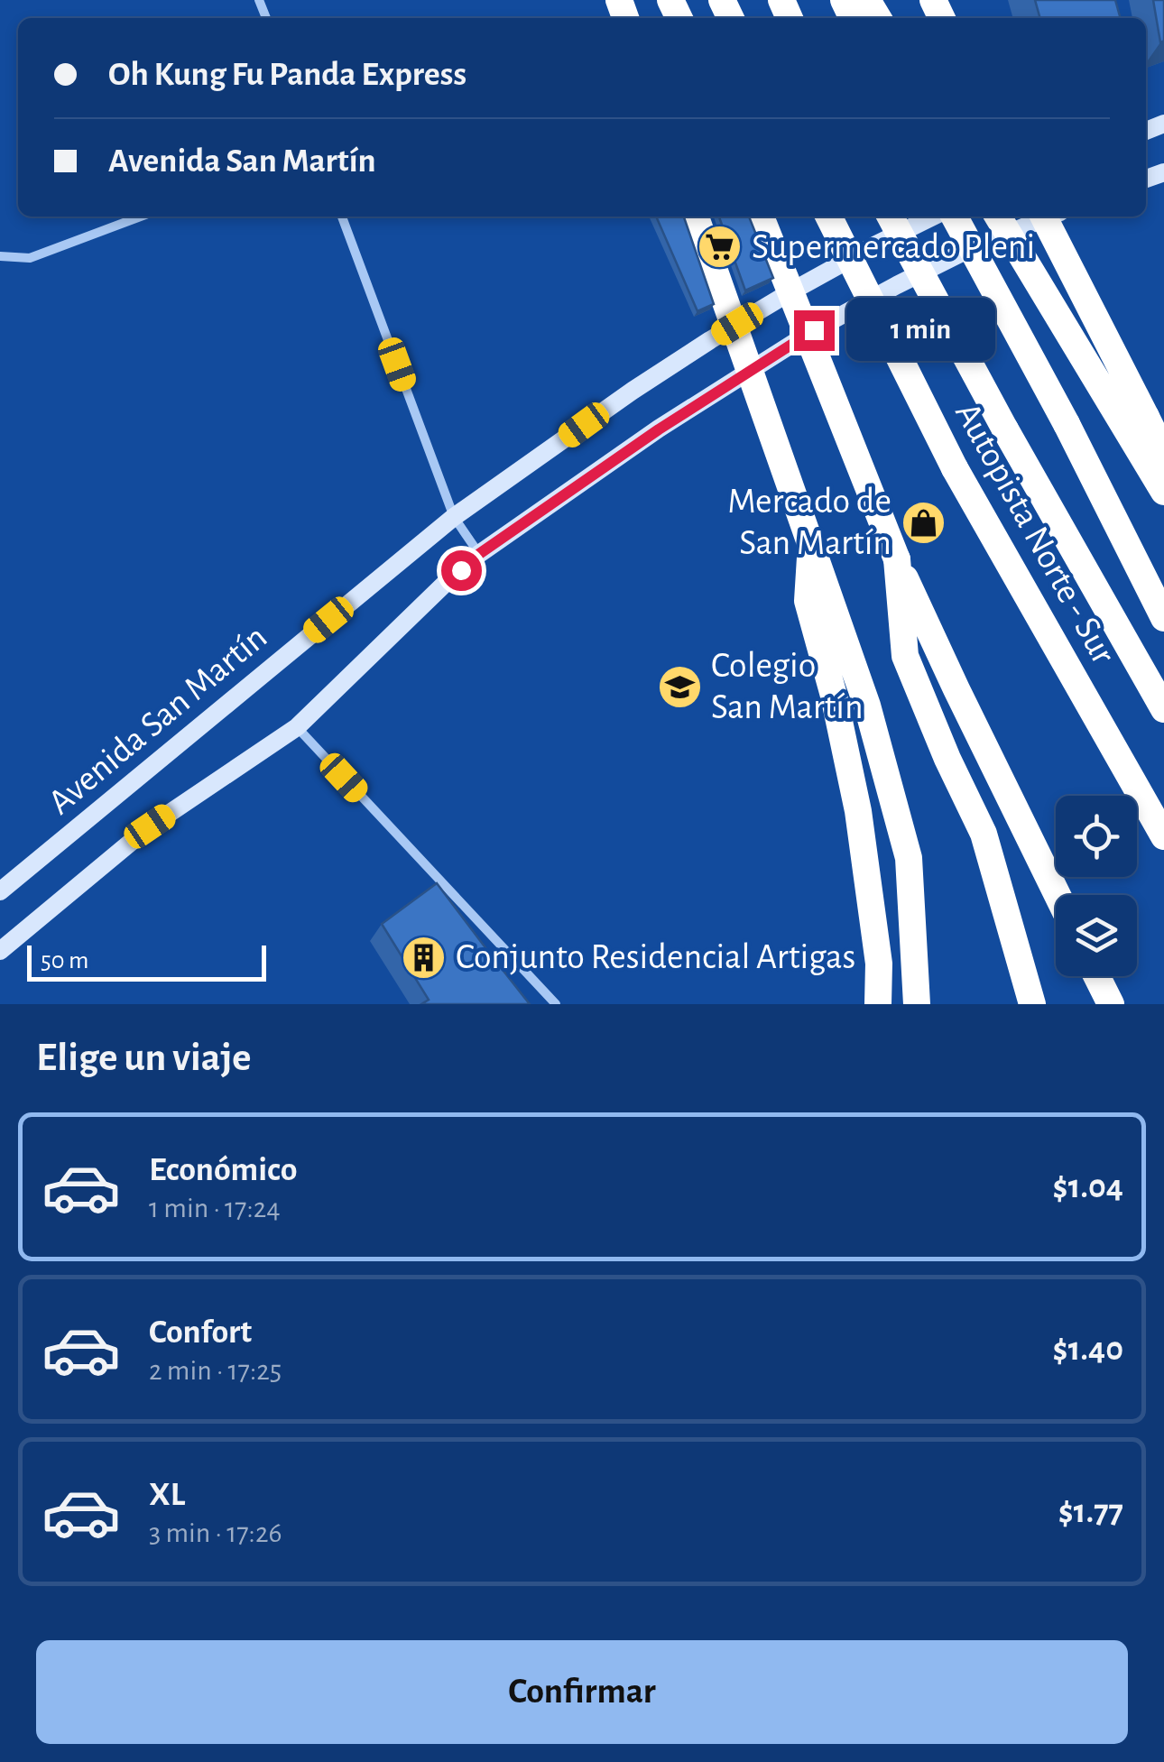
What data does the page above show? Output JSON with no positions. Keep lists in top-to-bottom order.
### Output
{
  "streets": {
    "highway": ["Autopista Norte - Sur"],
    "main road": ["Avenida San Martín"]
  },
  "places": {
    "supermarket": ["Supermercado Pleni"],
    "shop": ["Mercado de San Martín"],
    "school or university": ["Colegio San Martín"],
    "building": ["Conjunto Residencial Artigas"]
  },
  "scale_bar": "50 m",
  "page": {
    "banner": ["Oh Kung Fu Panda Express", "Avenida San Martín"],
    "bubble": "1 min",
    "scale": "50 m",
    "heading": "Elige un viaje",
    "list": [
      {
        "name": "Económico",
        "note": "1 min · 17:24",
        "value": "$1.04"
      },
      {
        "name": "Confort",
        "note": "2 min · 17:25",
        "value": "$1.40"
      },
      {
        "name": "XL",
        "note": "3 min · 17:26",
        "value": "$1.77"
      }
    ],
    "buttons": "Confirmar"
  }
}
